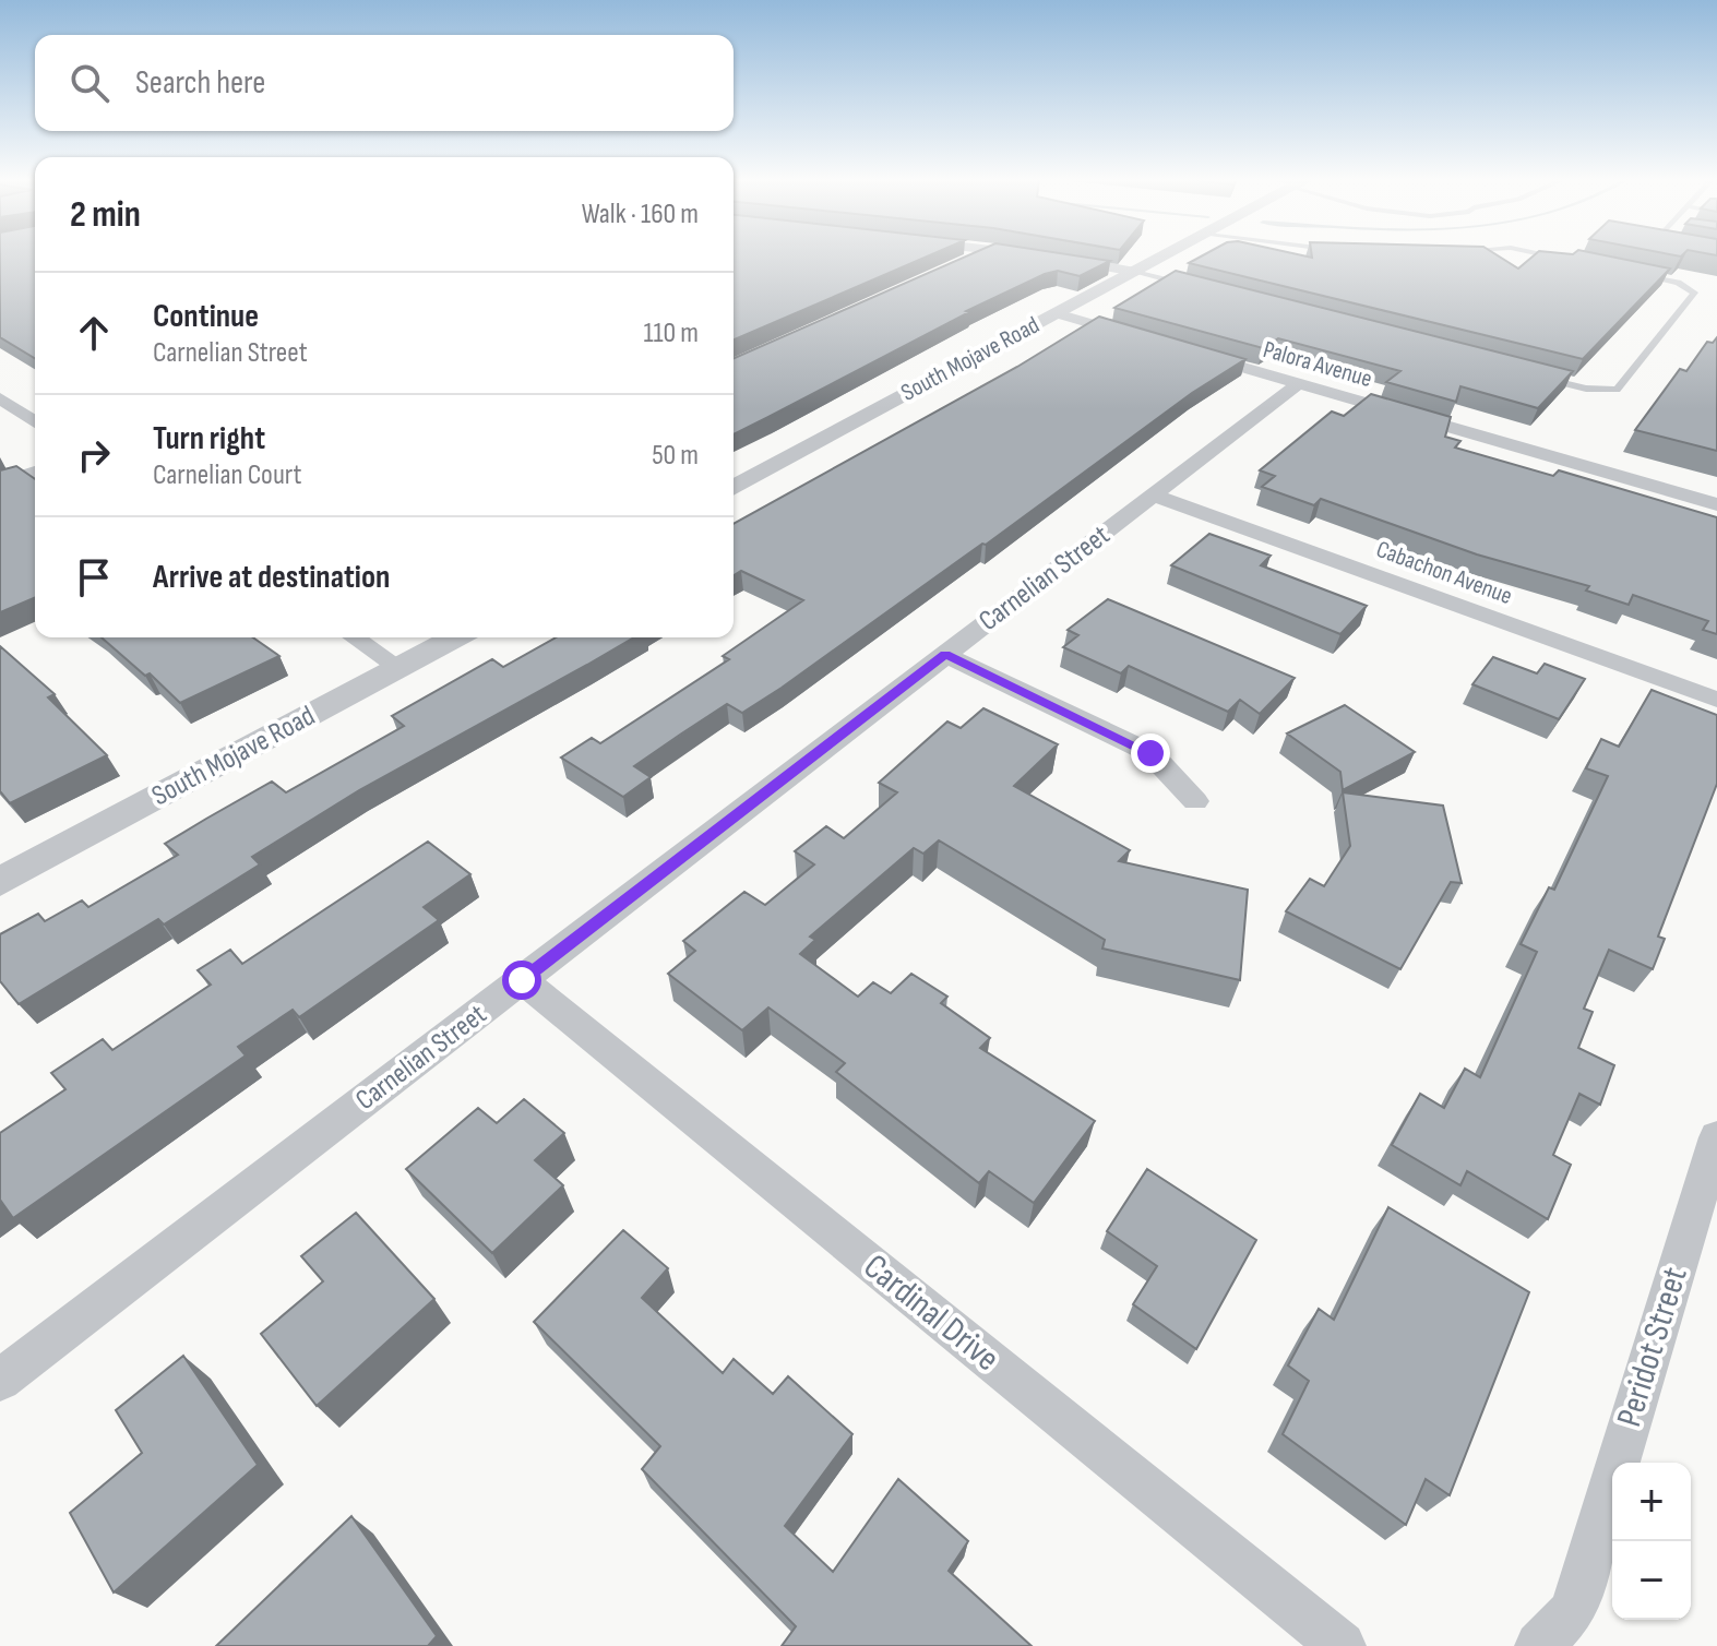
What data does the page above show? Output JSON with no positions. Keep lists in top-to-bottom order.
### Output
{
  "streets": {
    "street": [
      "South Mojave Road",
      "Palora Avenue",
      "Cabachon Avenue",
      "Carnelian Street",
      "Cardinal Drive",
      "Peridot Street"
    ]
  },
  "crossings": [
    ["Palora Avenue", "Carnelian Street"],
    ["Cabachon Avenue", "Carnelian Street"],
    ["Carnelian Street", "Cardinal Drive"]
  ],
  "page": {
    "search": "Search here",
    "heading": ["2 min", "Walk · 160 m"],
    "list": [
      ["Continue", "Carnelian Street", "110 m"],
      ["Turn right", "Carnelian Court", "50 m"],
      "Arrive at destination"
    ],
    "map_buttons": ["+", "−"]
  }
}
